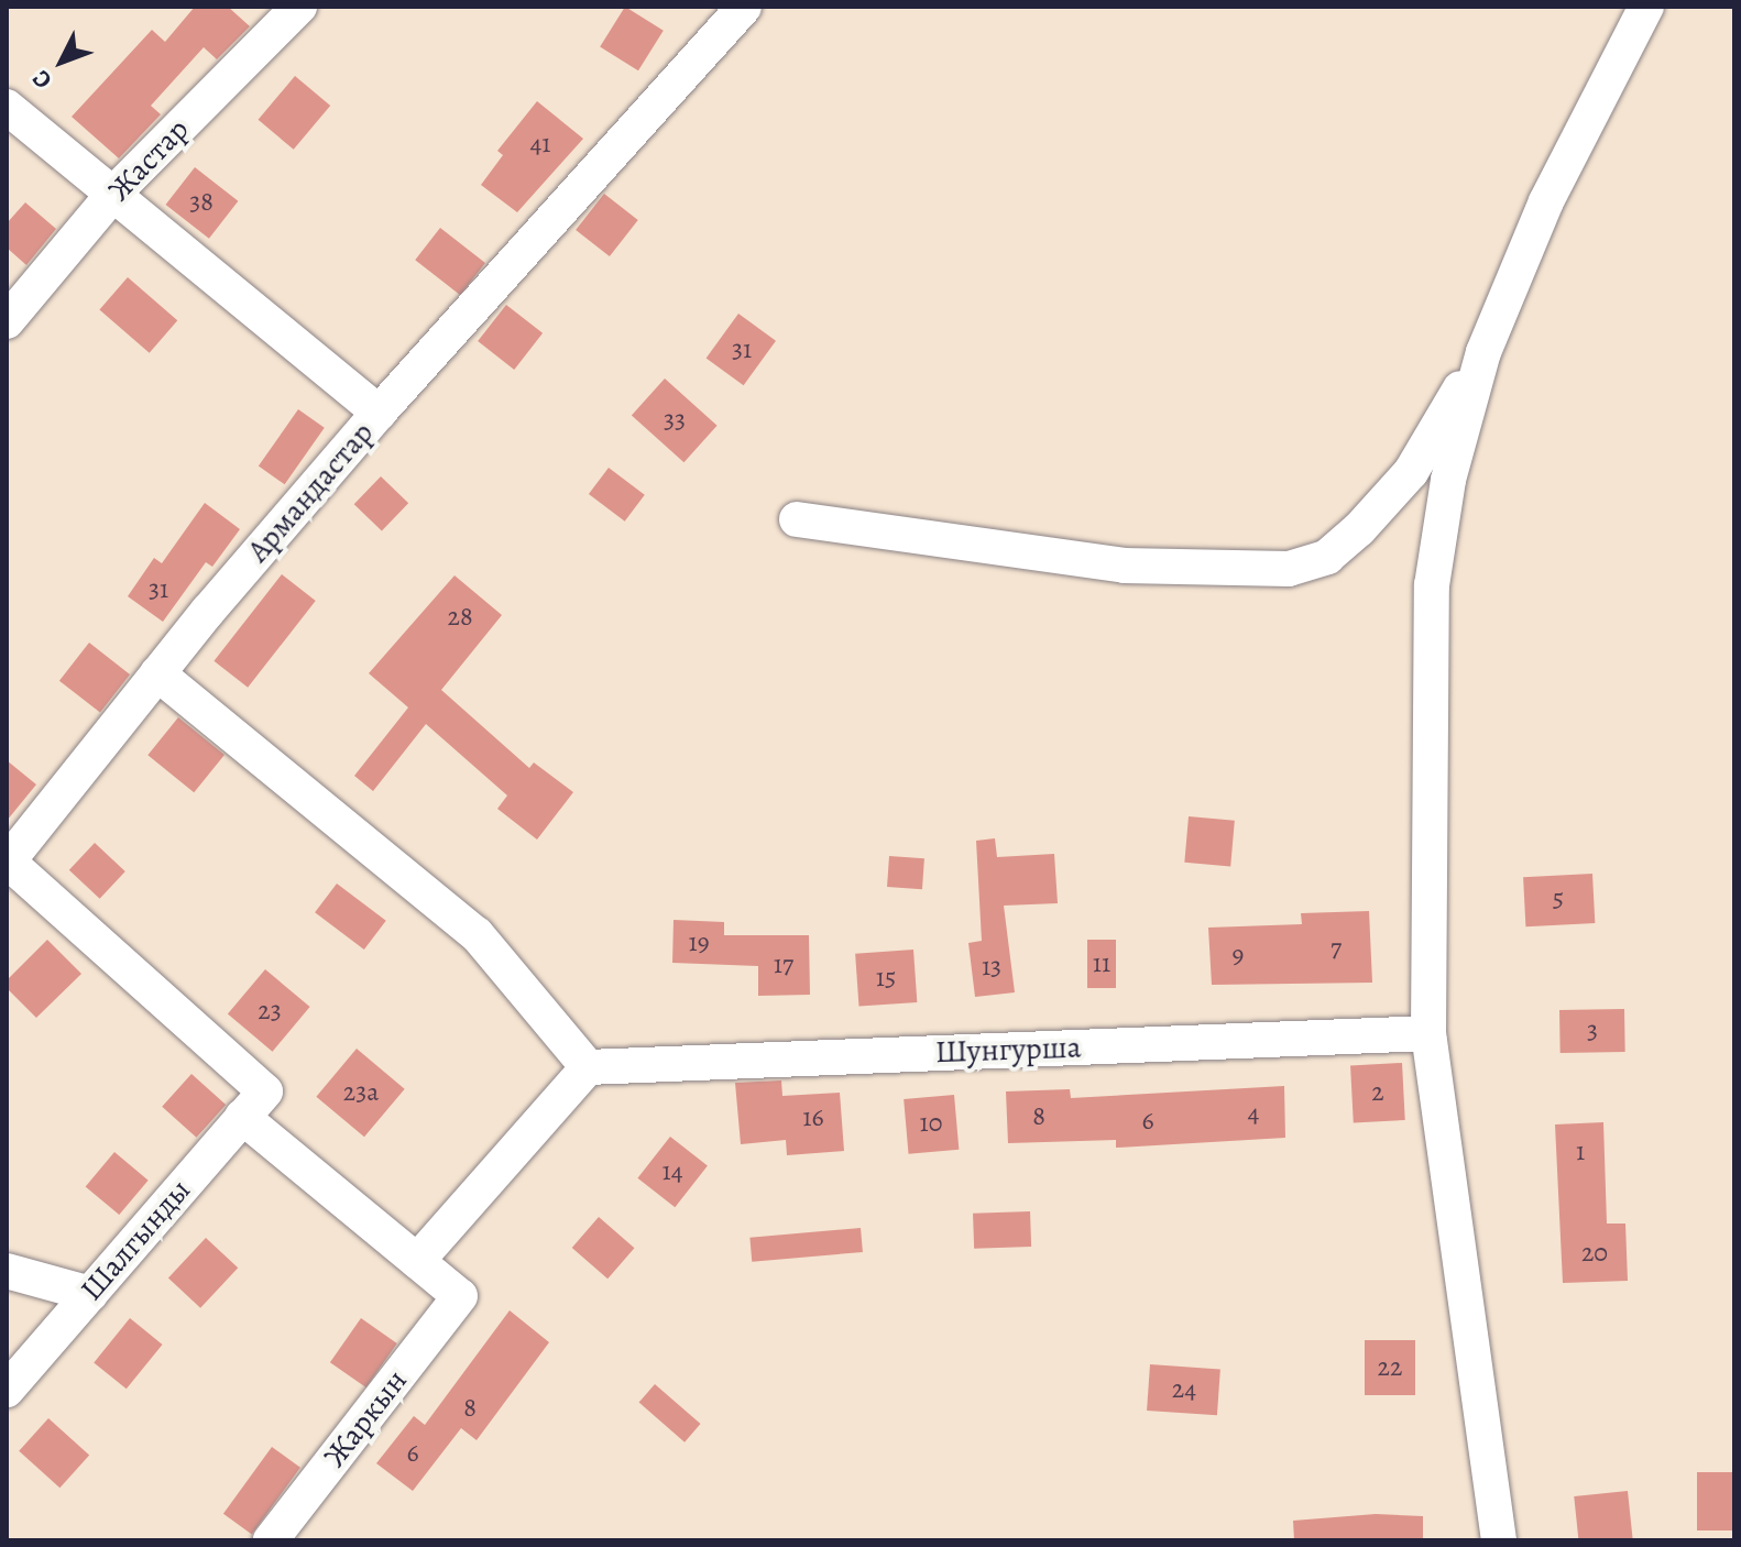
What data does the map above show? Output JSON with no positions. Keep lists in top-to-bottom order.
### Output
{
  "streets": {
    "street": [
      "Жастар",
      "Армандастар",
      "Шунгурша",
      "Шалгынды",
      "Жаркын"
    ]
  },
  "crossings": [
    ["Жастар", "Армандастар"]
  ],
  "house_numbers": [
    "41",
    "38",
    "31",
    "33",
    "31",
    "28",
    "5",
    "19",
    "7",
    "9",
    "11",
    "17",
    "13",
    "15",
    "23",
    "3",
    "23а",
    "2",
    "4",
    "8",
    "16",
    "6",
    "10",
    "1",
    "14",
    "20",
    "22",
    "24",
    "8",
    "6"
  ],
  "north": "bottom left"
}
